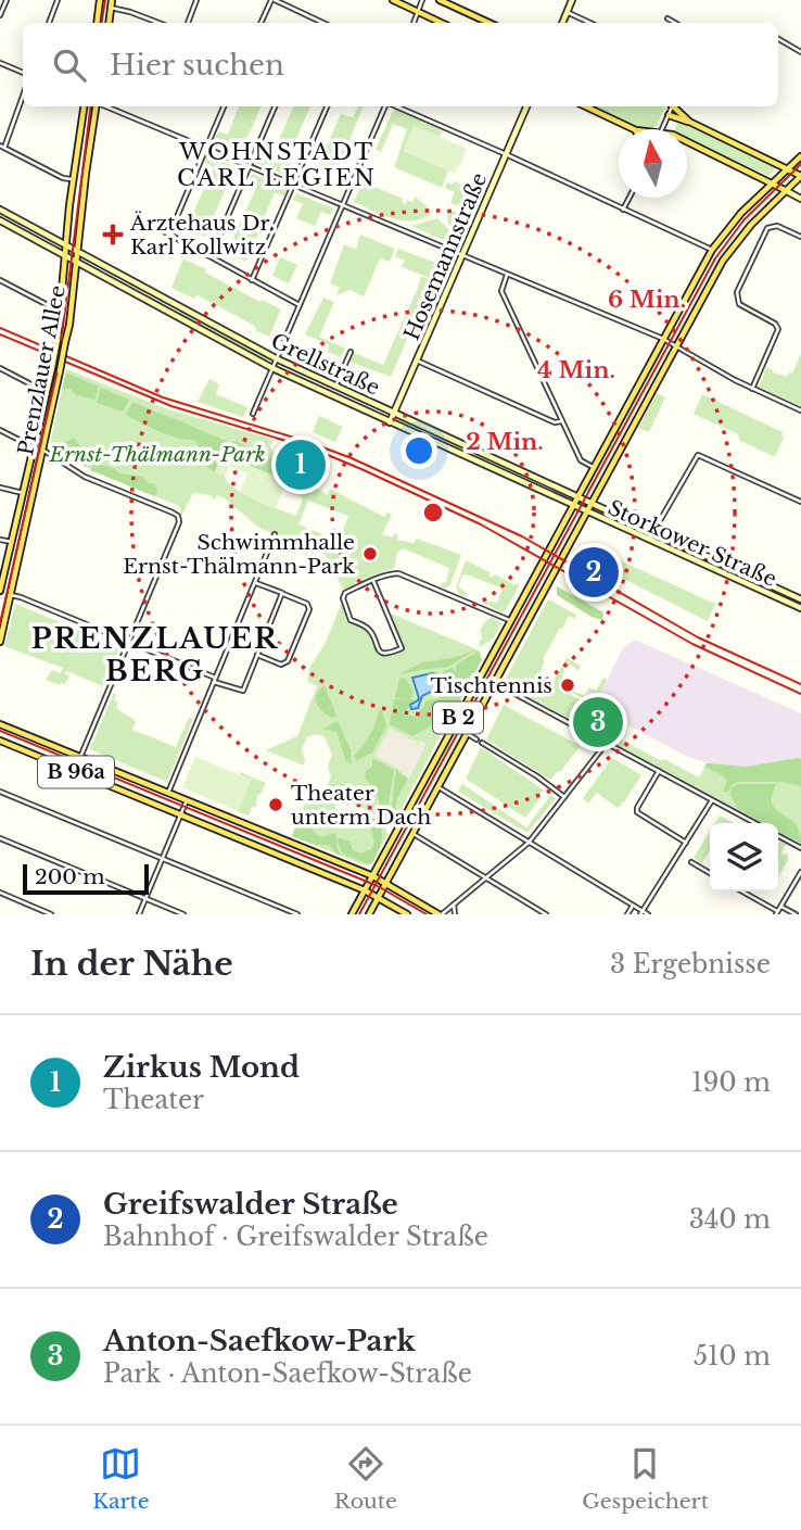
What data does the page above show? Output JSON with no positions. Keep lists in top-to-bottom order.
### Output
{
  "streets": {
    "main road": ["Prenzlauer Allee", "B 2", "B 96a"],
    "street": ["Hosemannstraße", "Grellstraße", "Storkower Straße"]
  },
  "crossings": [
    ["Hosemannstraße", "Grellstraße"],
    ["Grellstraße", "Prenzlauer Allee"],
    ["Grellstraße", "Storkower Straße"],
    ["Grellstraße", "B 2"],
    ["Storkower Straße", "B 2"],
    ["B 2", "B 96a"]
  ],
  "districts": ["WOHNSTADT CARL LEGIEN", "PRENZLAUER BERG"],
  "parks": ["Ernst-Thälmann-Park"],
  "places": {
    "health": ["Ärztehaus Dr. Karl Kollwitz"],
    "other": ["Schwimmhalle Ernst-Thälmann-Park", "Tischtennis", "Theater unterm Dach"]
  },
  "scale_bar": "200 m",
  "north": "top",
  "page": {
    "search": "Hier suchen",
    "pins": ["1", "2", "3"],
    "scale": "200 m",
    "heading": ["In der Nähe", "3 Ergebnisse"],
    "list": [
      {
        "mark": "1",
        "name": "Zirkus Mond",
        "note": "Theater",
        "value": "190 m"
      },
      {
        "mark": "2",
        "name": "Greifswalder Straße",
        "note": "Bahnhof · Greifswalder Straße",
        "value": "340 m"
      },
      {
        "mark": "3",
        "name": "Anton-Saefkow-Park",
        "note": "Park · Anton-Saefkow-Straße",
        "value": "510 m"
      }
    ],
    "nav": ["Karte", "Route", "Gespeichert"]
  },
  "rings": ["6 Min.", "4 Min.", "2 Min."]
}
